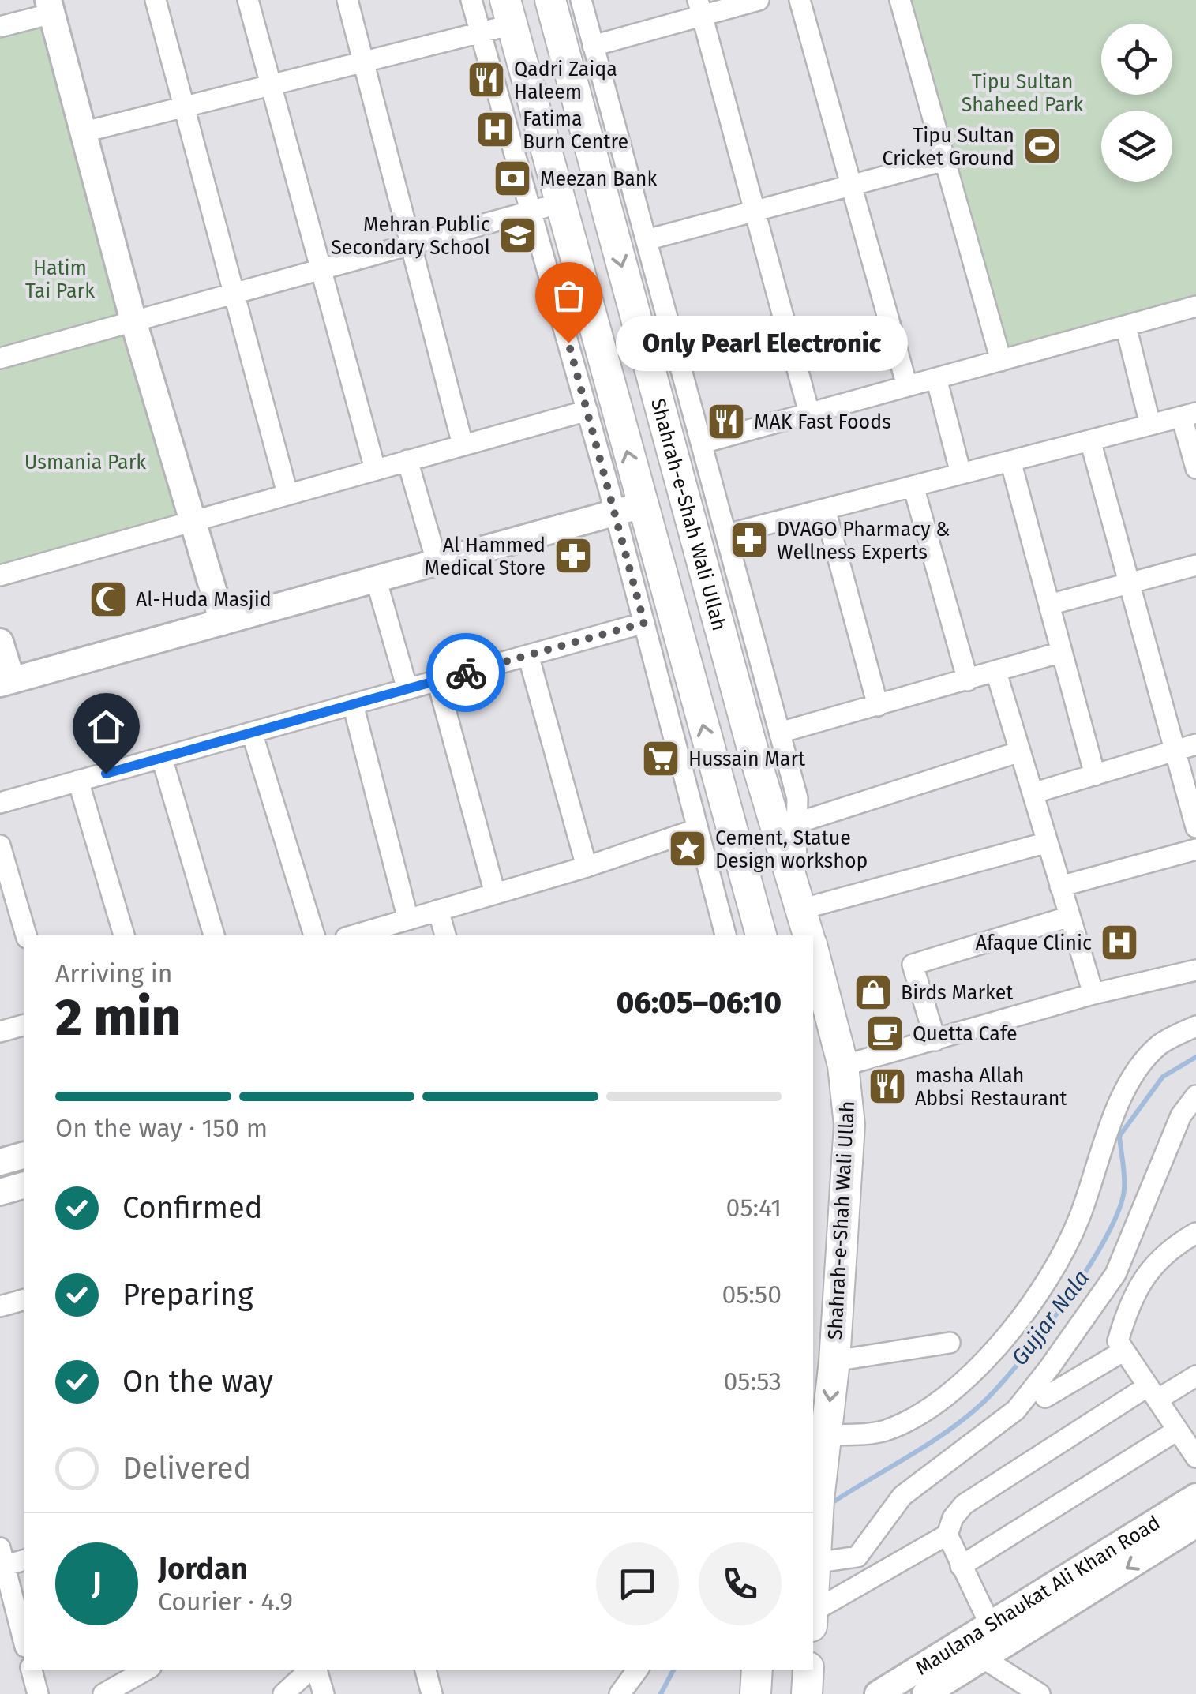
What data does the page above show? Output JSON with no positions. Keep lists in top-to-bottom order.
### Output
{
  "streets": {
    "main road": ["Shahrah-e-Shah Wali Ullah"],
    "street": ["Maulana Shaukat Ali Khan Road"]
  },
  "water": ["Gujjar Nala"],
  "parks": ["Tipu Sultan Shaheed Park", "Hatim Tai Park", "Usmania Park"],
  "places": {
    "restaurant": ["Qadri Zaiqa Haleem", "MAK Fast Foods", "masha Allah Abbsi Restaurant"],
    "hospital": ["Fatima Burn Centre", "Afaque Clinic"],
    "sports": ["Tipu Sultan Cricket Ground"],
    "bank": ["Meezan Bank"],
    "school or university": ["Mehran Public Secondary School"],
    "other": ["Only Pearl Electronic"],
    "pharmacy": ["DVAGO Pharmacy & Wellness Experts", "Al Hammed Medical Store"],
    "mosque": ["Al-Huda Masjid"],
    "supermarket": ["Hussain Mart"],
    "place": ["Cement, Statue Design workshop"],
    "shop": ["Birds Market"],
    "cafe": ["Quetta Cafe"]
  },
  "page": {
    "bubble": "Only Pearl Electronic",
    "heading": ["2 min", "Arriving in", "06:05–06:10"],
    "panel": ["Jordan", "Courier · 4.9"],
    "bar": "On the way · 150 m",
    "list": [
      ["Confirmed", "05:41"],
      ["Preparing", "05:50"],
      ["On the way", "05:53"],
      "Delivered"
    ],
    "round": "J"
  }
}
